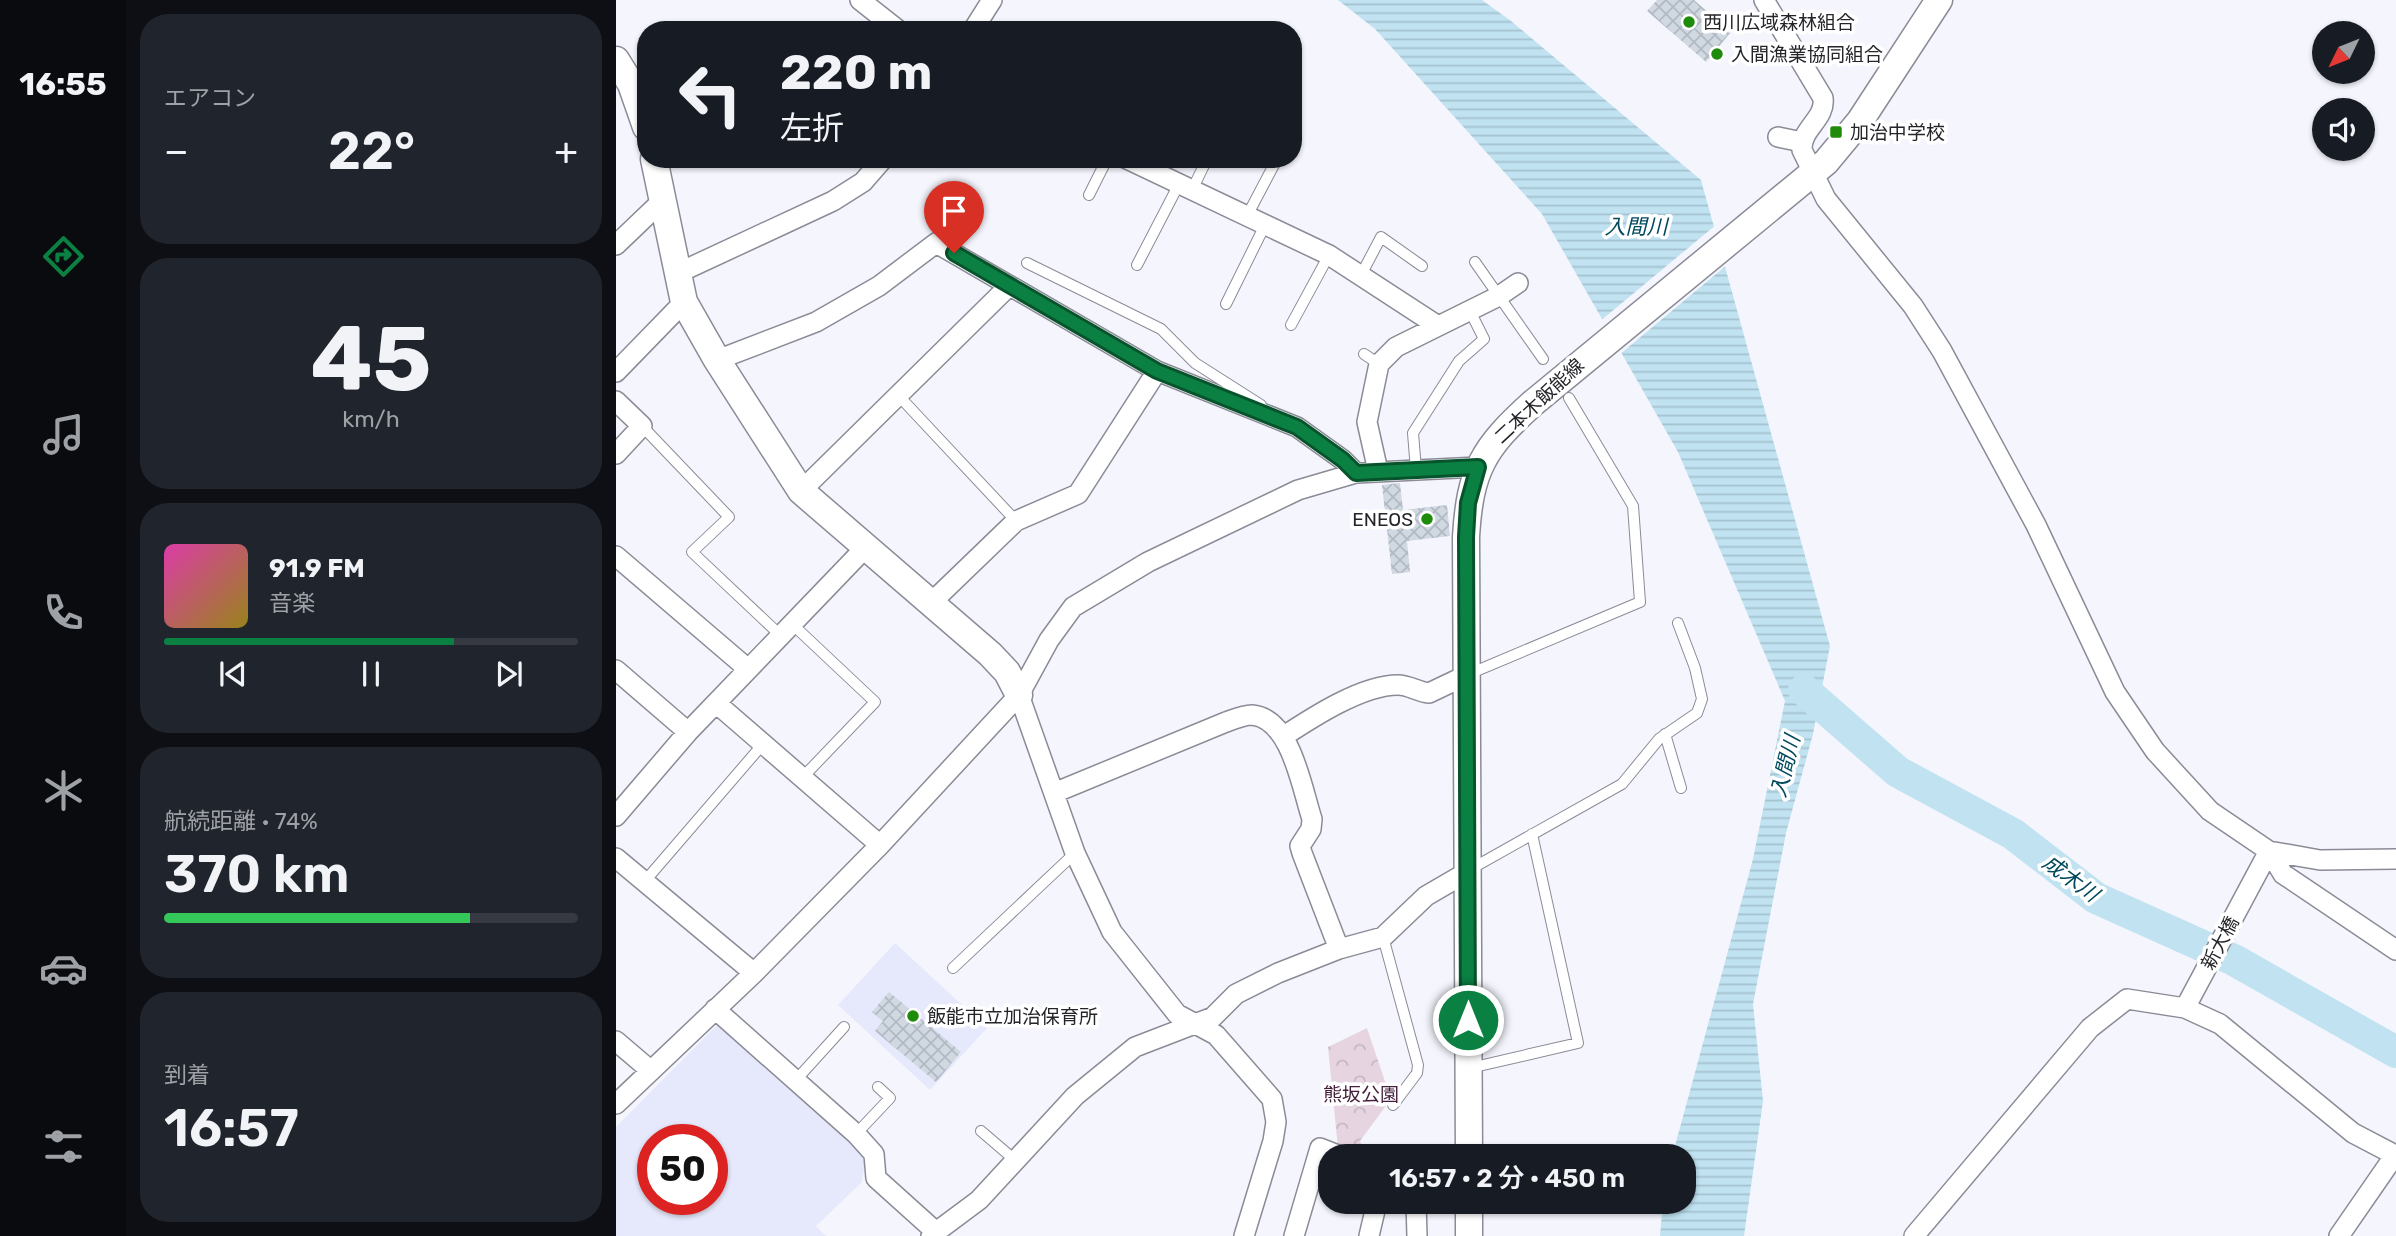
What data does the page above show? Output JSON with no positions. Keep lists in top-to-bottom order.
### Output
{
  "streets": {
    "main road": ["二本木飯能線"],
    "street": ["新大橋"]
  },
  "water": ["入間川", "成木川"],
  "parks": ["熊坂公園"],
  "places": {
    "other": [
      "西川広域森林組合",
      "入間漁業協同組合",
      "ENEOS",
      "飯能市立加治保育所"
    ],
    "transit": ["加治中学校"]
  },
  "north": "bottom left",
  "page": {
    "tabs": "16:55",
    "tile": [
      "エアコン",
      ["45", "km/h"],
      ["航続距離 · 74%", "370 km"],
      ["到着", "16:57"]
    ],
    "turn": ["220 m", "左折"],
    "heat": ["−", "22°", "+"],
    "song": ["91.9 FM", "音楽"],
    "limit": "50",
    "trip": "16:57 · 2 分 · 450 m"
  }
}
